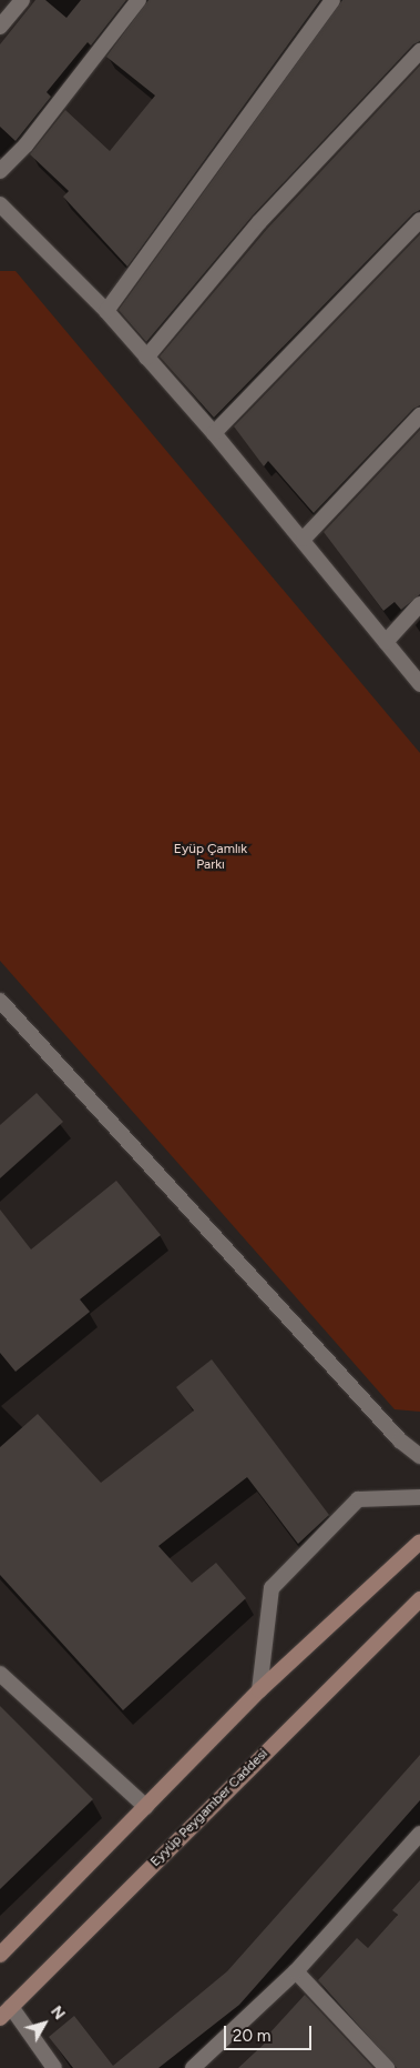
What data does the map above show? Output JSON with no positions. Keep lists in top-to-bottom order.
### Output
{
  "streets": {
    "main road": ["Eyyüp Peygamber Caddesi"]
  },
  "parks": ["Eyüp Çamlık Parkı"],
  "scale_bar": "20 m",
  "north": "top right"
}
